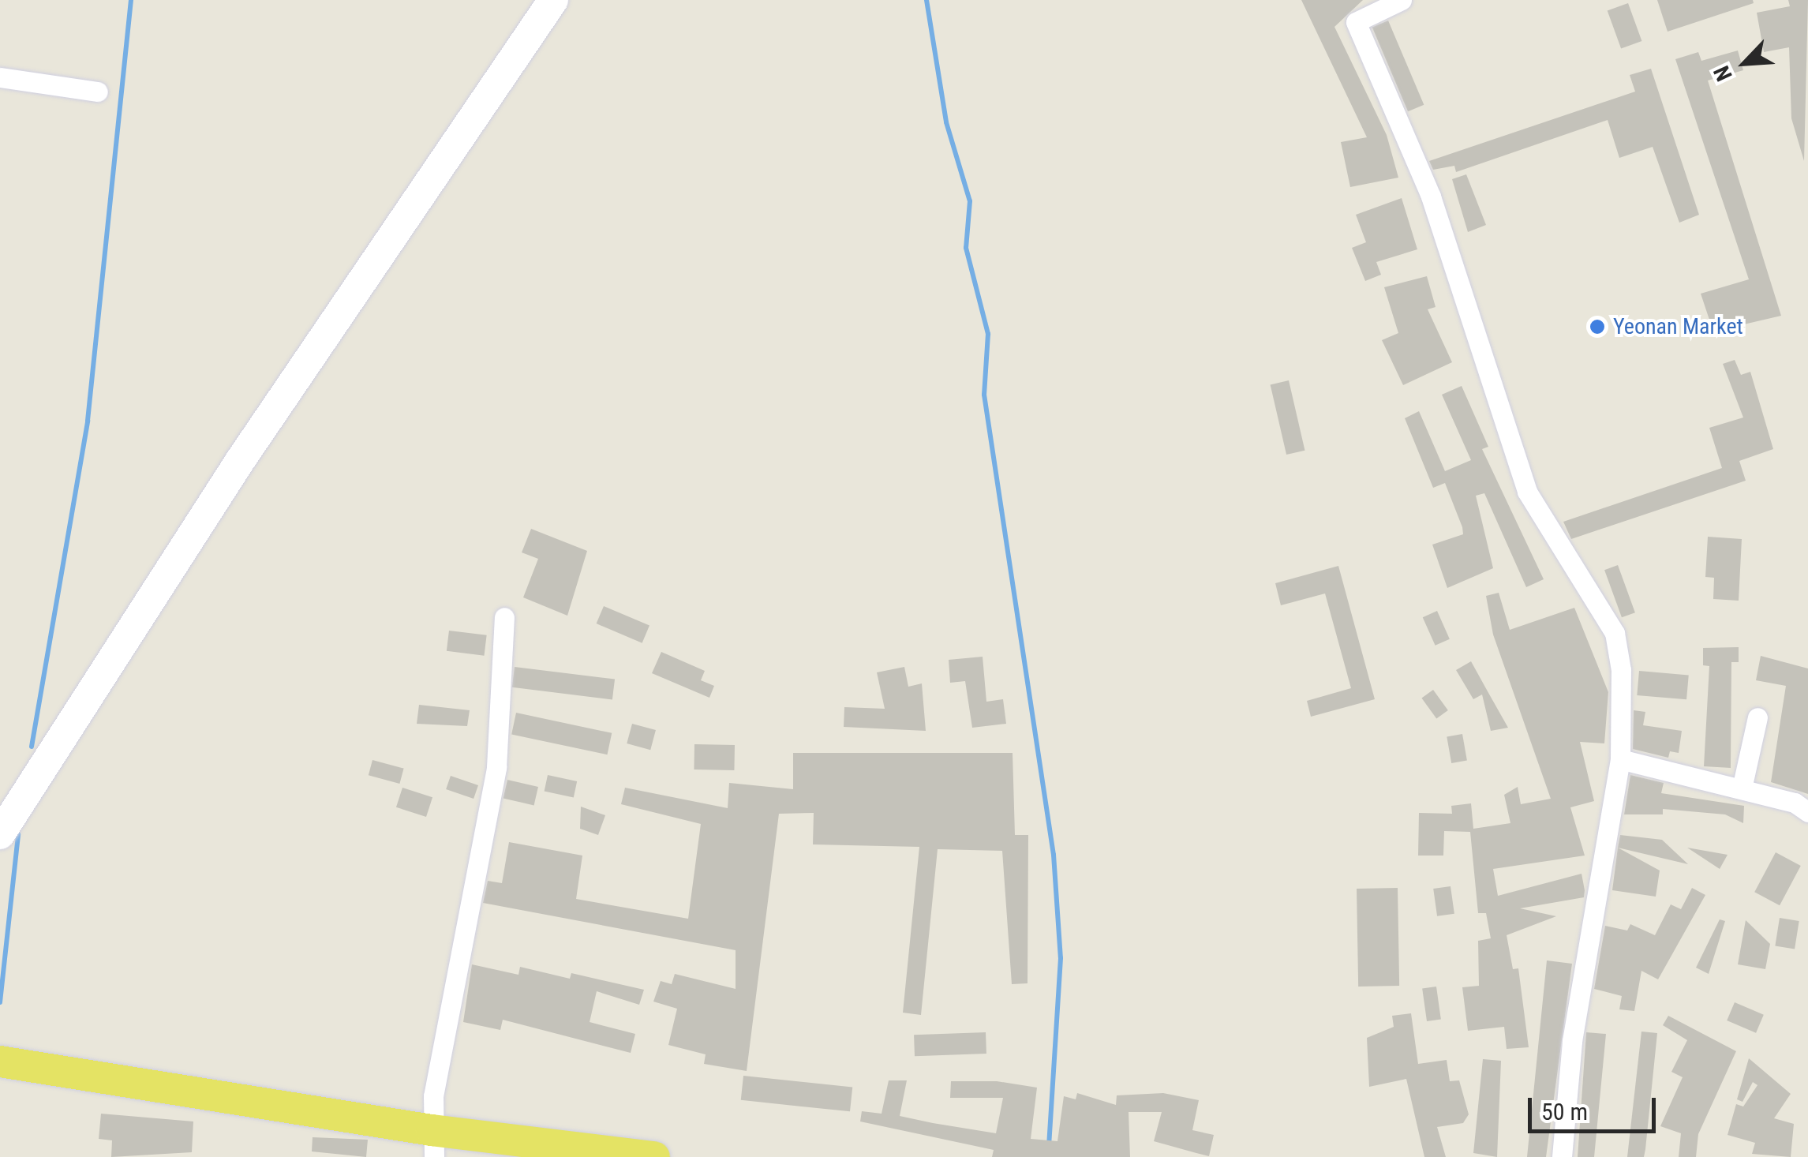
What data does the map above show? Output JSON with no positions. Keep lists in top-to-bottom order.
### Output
{
  "places": ["Yeonan Market"],
  "scale_bar": "50 m",
  "north": "bottom left"
}
